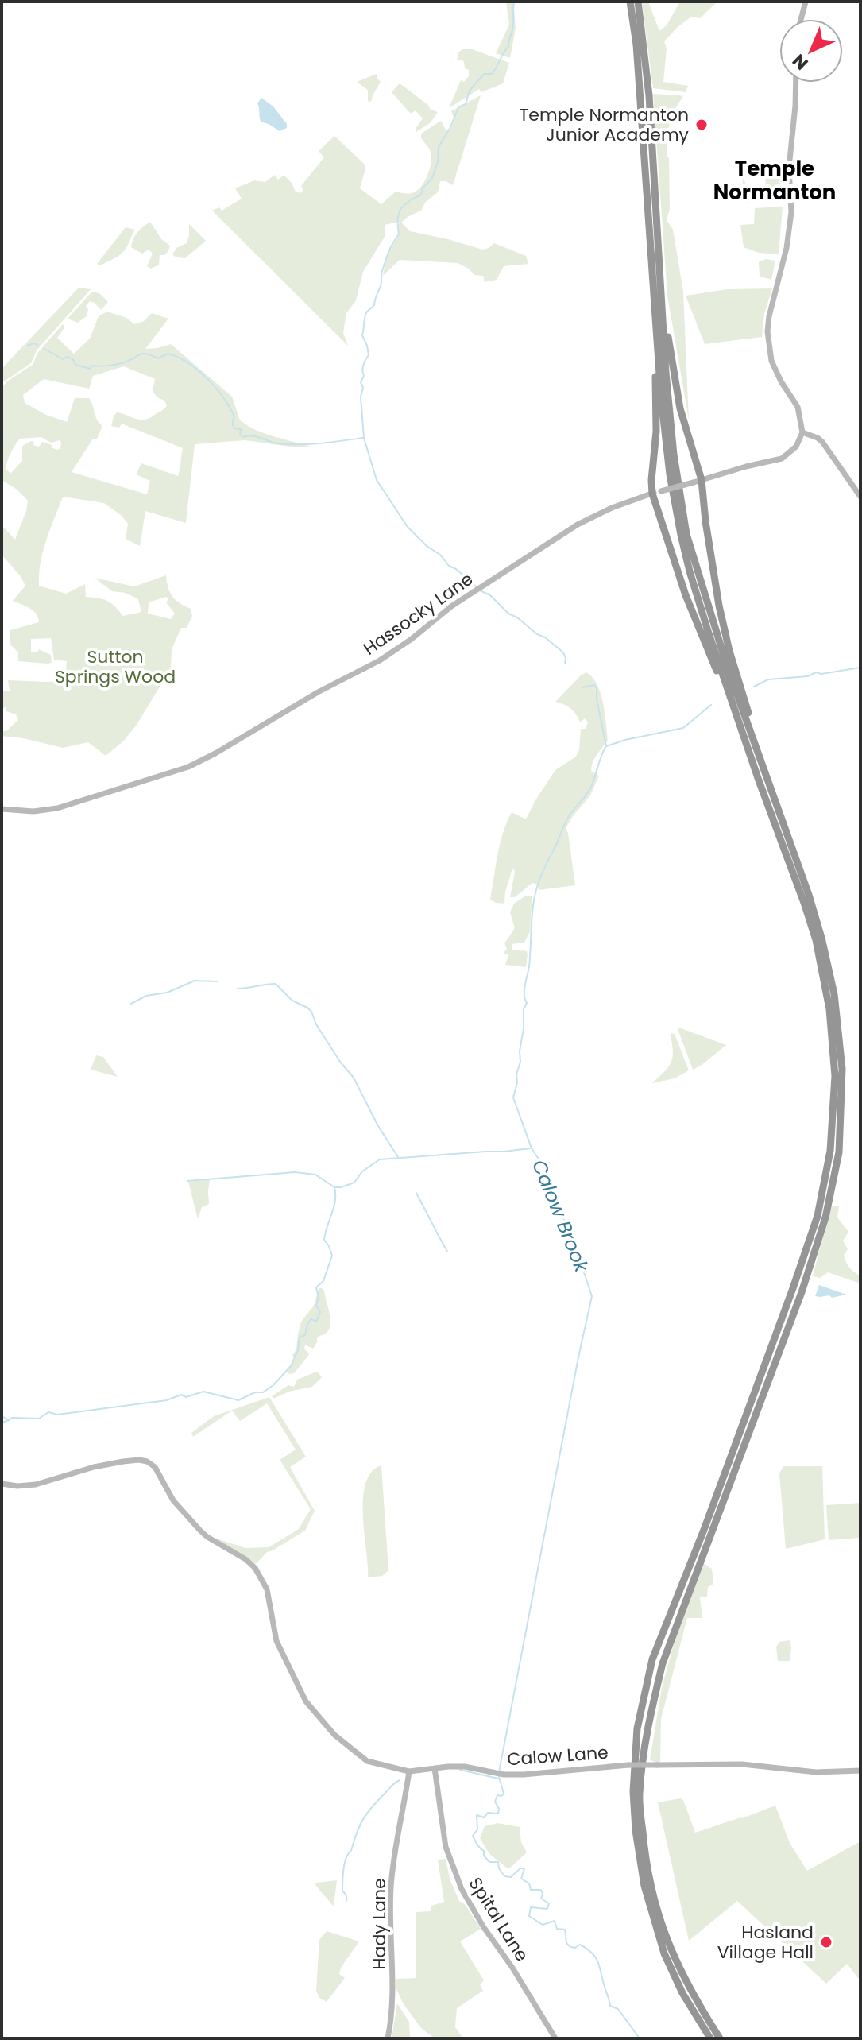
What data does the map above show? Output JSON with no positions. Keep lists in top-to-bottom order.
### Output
{
  "streets": {
    "street": [
      "Hassocky Lane",
      "Calow Lane",
      "Spital Lane",
      "Hady Lane"
    ]
  },
  "crossings": [
    ["Calow Lane", "Spital Lane"],
    ["Calow Lane", "Hady Lane"]
  ],
  "districts": ["Temple Normanton"],
  "water": ["Calow Brook"],
  "parks": ["Sutton Springs Wood"],
  "places": ["Temple Normanton Junior Academy", "Hasland Village Hall"],
  "north": "bottom left"
}
